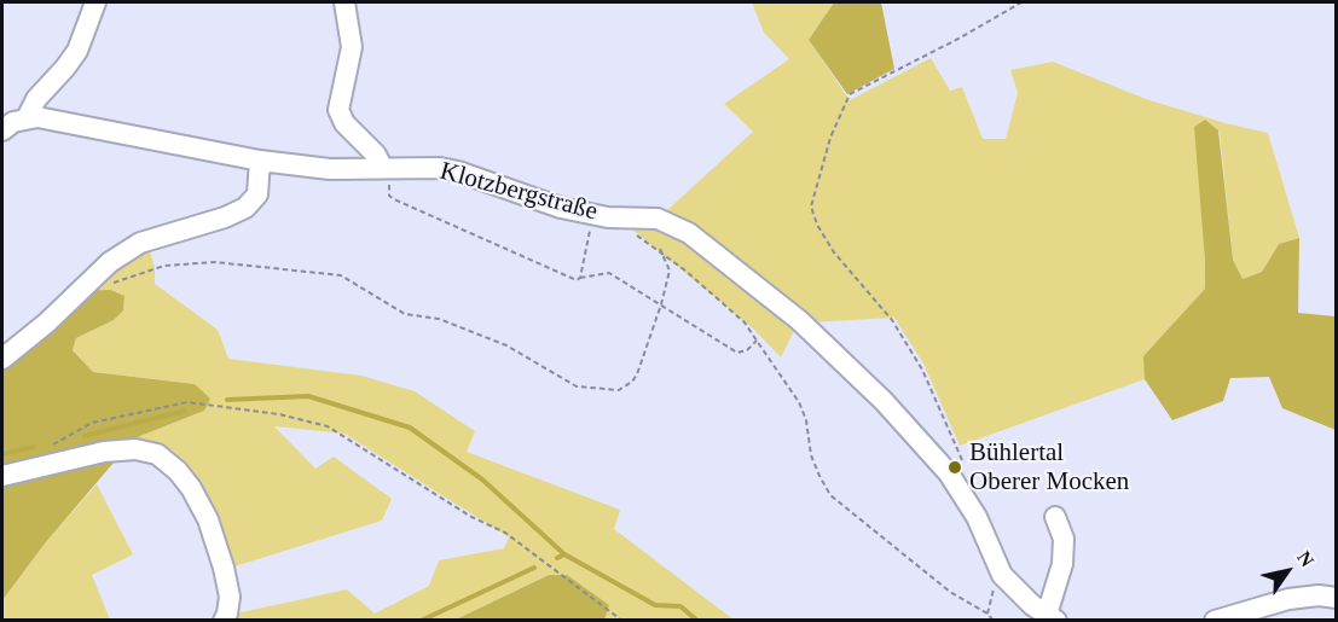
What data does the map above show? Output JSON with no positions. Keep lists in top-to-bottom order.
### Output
{
  "streets": {
    "street": ["Klotzbergstraße"]
  },
  "places": ["Bühlertal Oberer Mocken"],
  "north": "top right"
}
